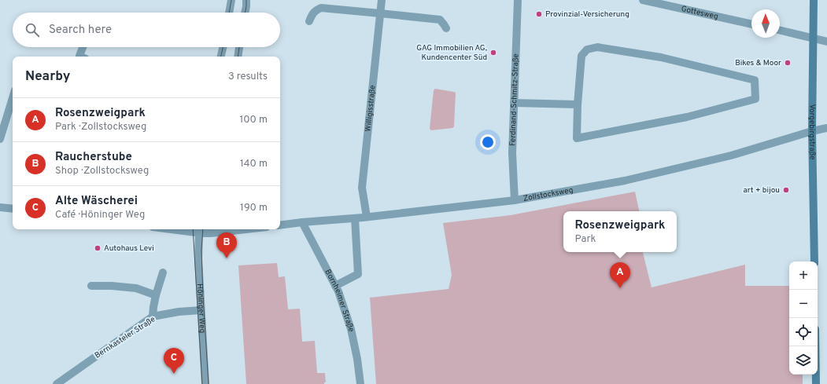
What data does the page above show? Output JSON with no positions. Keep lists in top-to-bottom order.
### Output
{
  "streets": {
    "main road": ["Vorgebirgstraße"],
    "street": [
      "Gottesweg",
      "Ferdinand-Schmitz-Straße",
      "Willigisstraße",
      "Zollstocksweg",
      "Bornheimer Straße",
      "Höninger Weg",
      "Bernkasteler Straße"
    ]
  },
  "crossings": [
    ["Ferdinand-Schmitz-Straße", "Zollstocksweg"],
    ["Willigisstraße", "Zollstocksweg"],
    ["Vorgebirgstraße", "Zollstocksweg"],
    ["Zollstocksweg", "Bornheimer Straße"],
    ["Höninger Weg", "Bernkasteler Straße"]
  ],
  "places": [
    "Provinzial-Versicherung",
    "GAG Immobilien AG, Kundencenter Süd",
    "Bikes & Moor",
    "art + bijou",
    "Autohaus Levi"
  ],
  "north": "top",
  "page": {
    "search": "Search here",
    "heading": ["Nearby", "3 results"],
    "list": [
      {
        "mark": "A",
        "name": "Rosenzweigpark",
        "note": "Park · Zollstocksweg",
        "value": "100 m"
      },
      {
        "mark": "B",
        "name": "Raucherstube",
        "note": "Shop · Zollstocksweg",
        "value": "140 m"
      },
      {
        "mark": "C",
        "name": "Alte Wäscherei",
        "note": "Café · Höninger Weg",
        "value": "190 m"
      }
    ],
    "popup": ["Rosenzweigpark", "Park"],
    "pins": ["B", "A", "C"],
    "map_buttons": ["+", "−"]
  }
}
